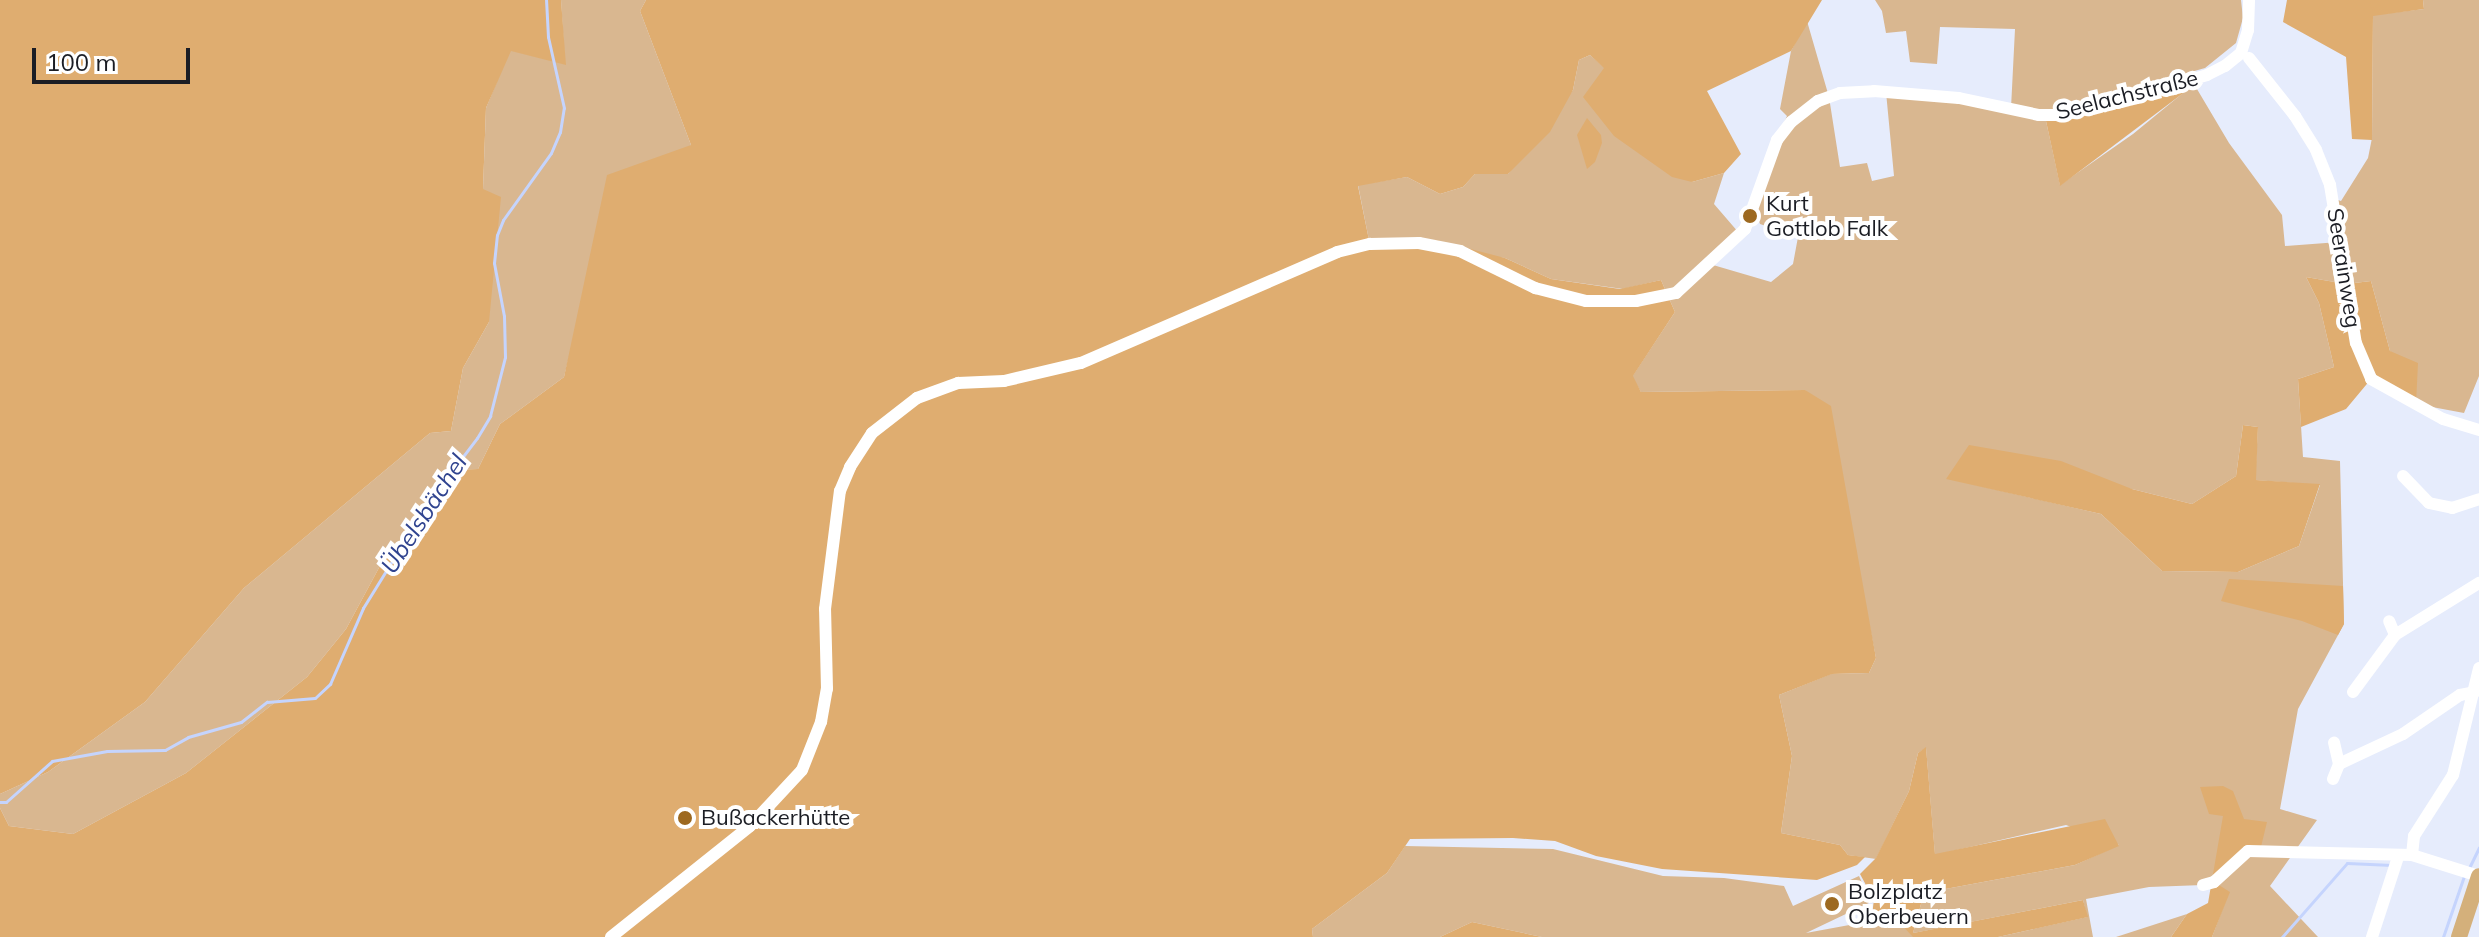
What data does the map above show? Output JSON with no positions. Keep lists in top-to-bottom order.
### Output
{
  "streets": {
    "street": ["Seelachstraße", "Seerainweg"]
  },
  "water": ["Übelsbächel"],
  "places": ["Kurt Gottlob Falk", "Bußackerhütte", "Bolzplatz Oberbeuern"],
  "scale_bar": "100 m"
}
